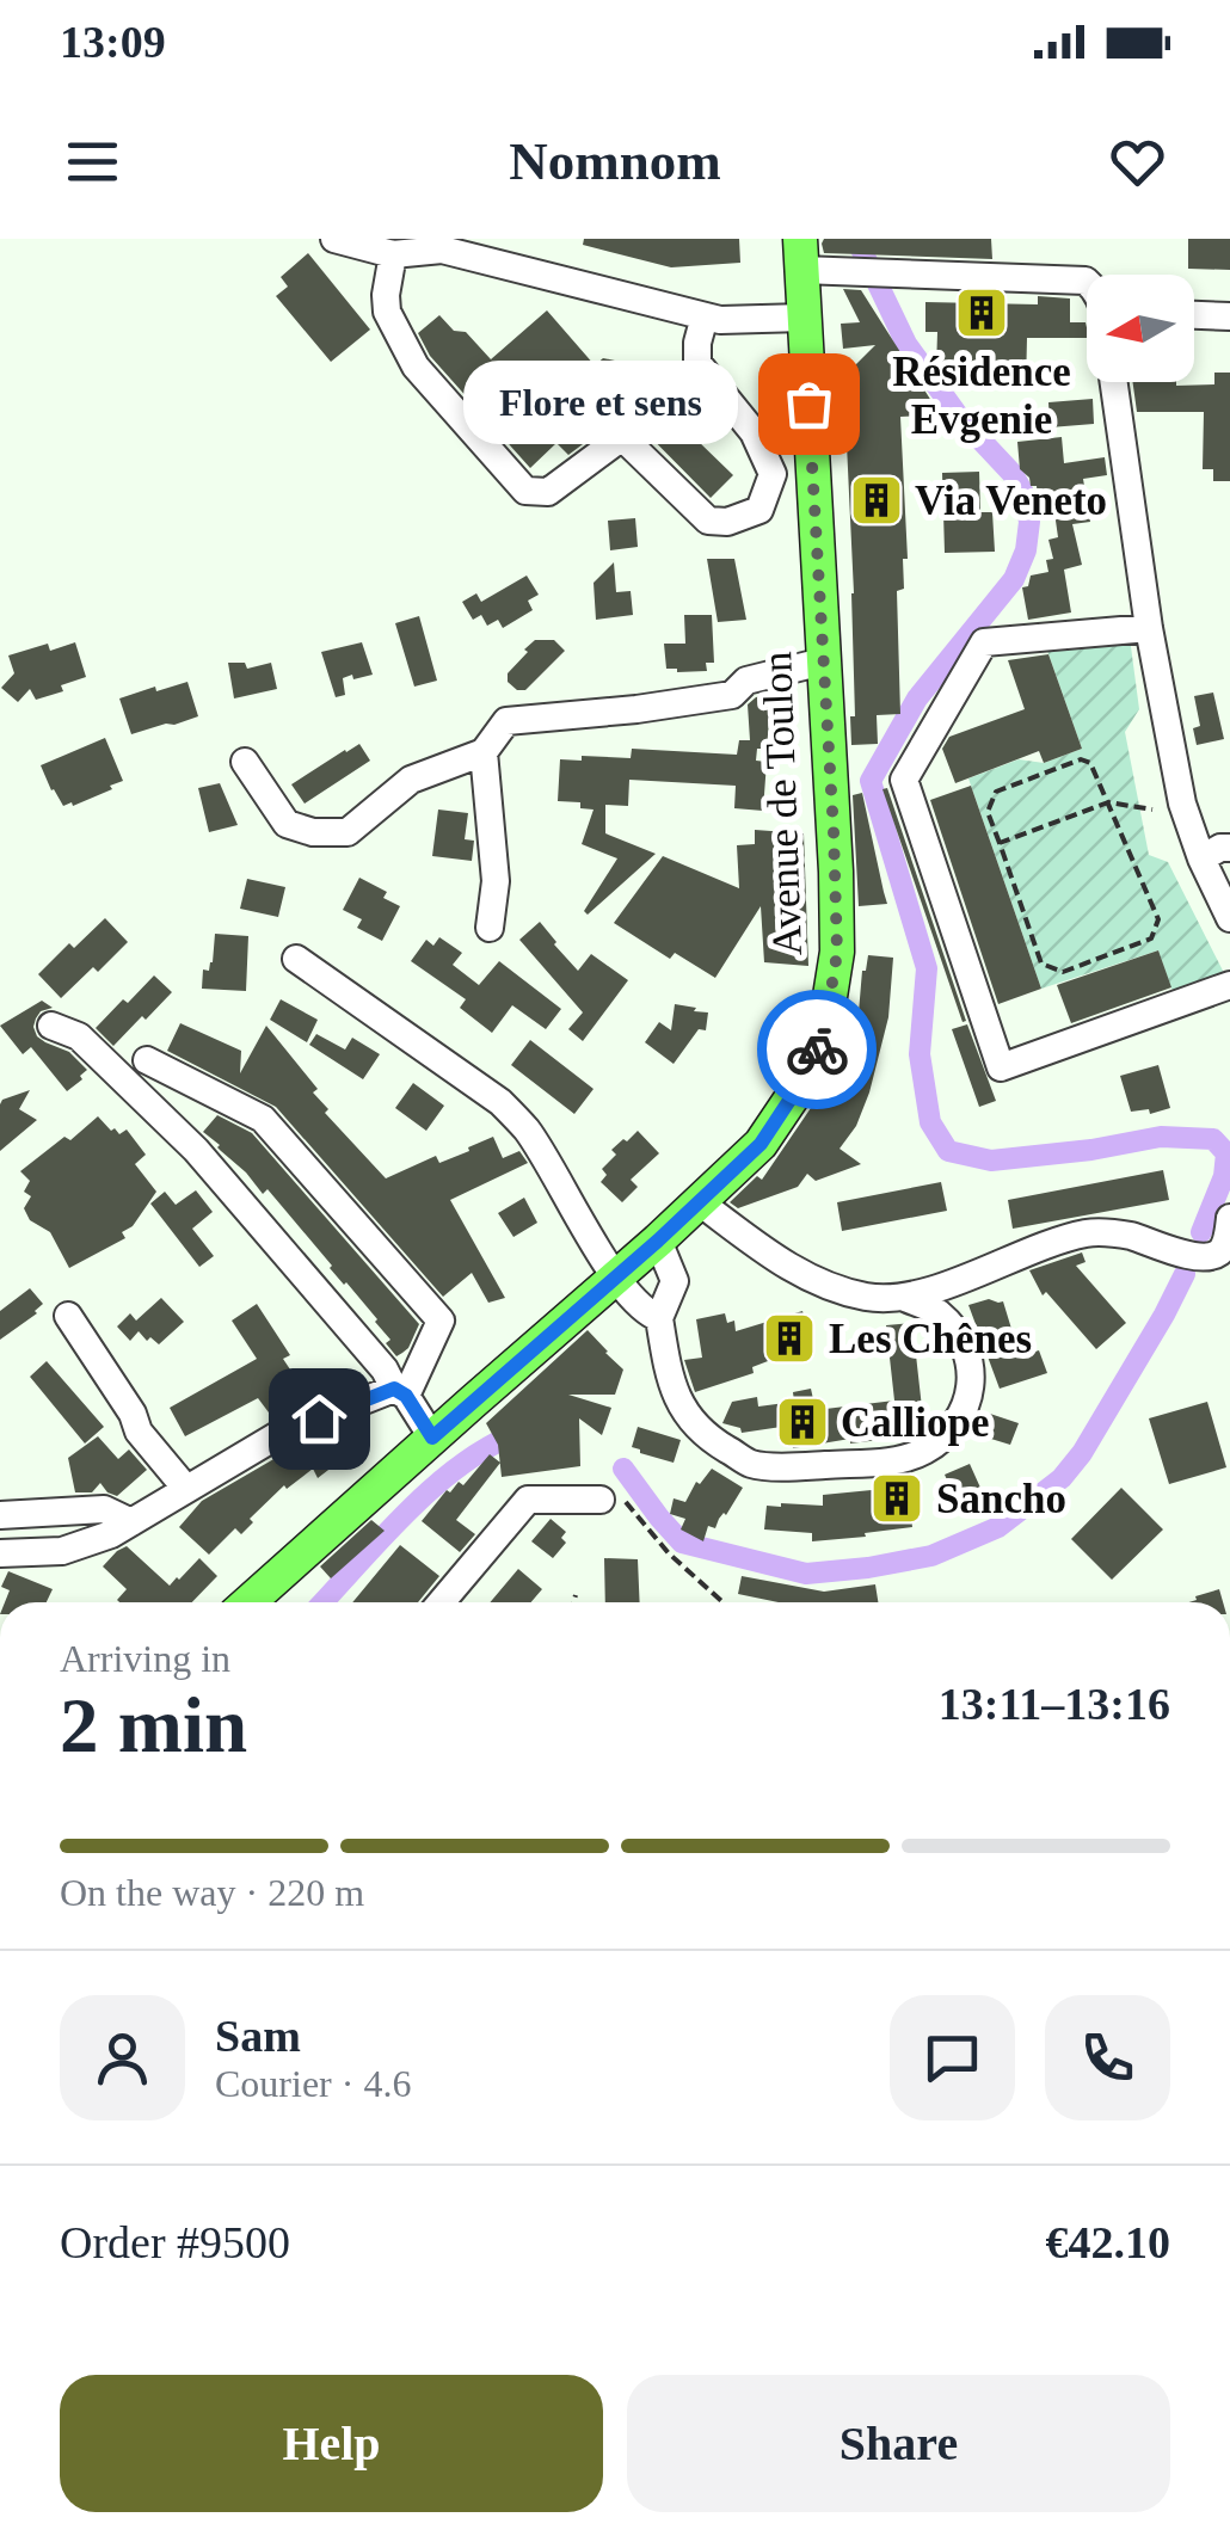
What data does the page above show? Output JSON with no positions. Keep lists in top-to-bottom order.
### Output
{
  "streets": {
    "main road": ["Avenue de Toulon"]
  },
  "places": {
    "building": [
      "Résidence Evgenie",
      "Via Veneto",
      "Les Chênes",
      "Calliope",
      "Sancho"
    ],
    "other": ["Flore et sens"]
  },
  "north": "left",
  "page": {
    "status": "13:09",
    "header": "Nomnom",
    "bubble": "Flore et sens",
    "heading": ["2 min", "Arriving in", "13:11–13:16"],
    "panel": [
      "Sam",
      "Courier · 4.6",
      "Order #9500",
      "€42.10"
    ],
    "bar": "On the way · 220 m",
    "buttons": ["Help", "Share"]
  }
}
